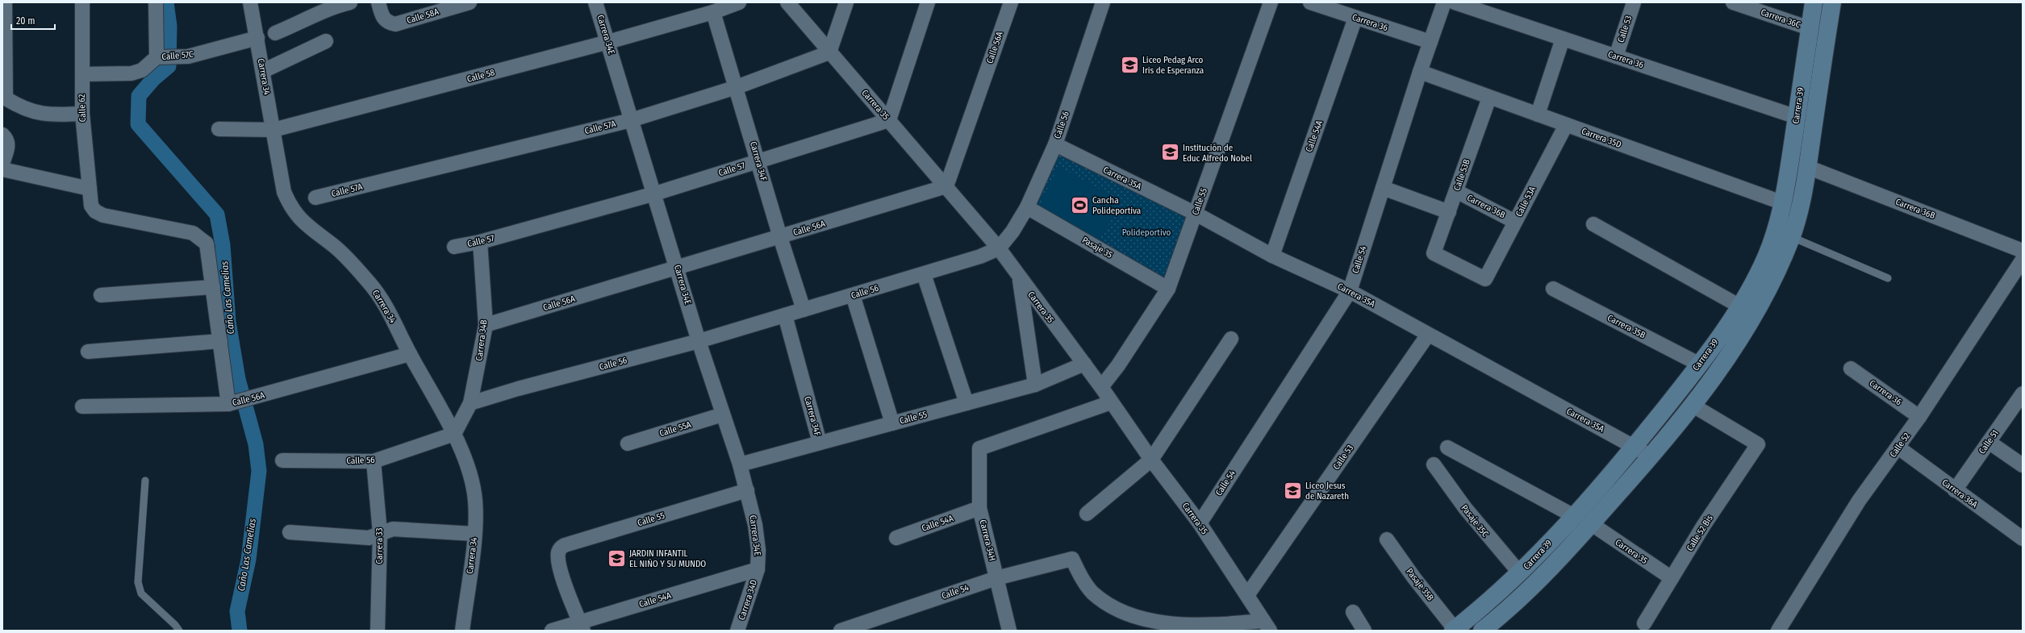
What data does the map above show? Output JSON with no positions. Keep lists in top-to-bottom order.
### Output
{
  "streets": {
    "main road": ["Carrera 39"],
    "street": [
      "Calle 58A",
      "Carrera 36C",
      "Carrera 36",
      "Calle 53",
      "Carrera 34E",
      "Calle 56A",
      "Calle 57C",
      "Calle 58",
      "Carrera 34",
      "Carrera 35",
      "Calle 62",
      "Calle 56",
      "Calle 57A",
      "Calle 54A",
      "Carrera 35D",
      "Carrera 34F",
      "Calle 57",
      "Calle 53B",
      "Carrera 35A",
      "Calle 55",
      "Calle 53A",
      "Carrera 36B",
      "Pasaje 35",
      "Calle 54",
      "Carrera 35B",
      "Carrera 34B",
      "Calle 55A",
      "Calle 51",
      "Calle 52",
      "Carrera 36A",
      "Pasaje 35C",
      "Calle 52 Bis",
      "Carrera 34H",
      "Carrera 33",
      "Pasaje 35B",
      "Carrera 34D"
    ]
  },
  "crossings": [
    ["Carrera 36C", "Carrera 39"],
    ["Carrera 36", "Calle 53"],
    ["Carrera 36", "Carrera 39"],
    ["Carrera 36", "Calle 54A"],
    ["Carrera 36", "Calle 54"],
    ["Carrera 36", "Calle 52"],
    ["Calle 53", "Carrera 35"],
    ["Calle 53", "Carrera 35A"],
    ["Carrera 34E", "Calle 56A"],
    ["Carrera 34E", "Calle 58"],
    ["Carrera 34E", "Calle 56"],
    ["Carrera 34E", "Calle 57A"],
    ["Carrera 34E", "Calle 54A"],
    ["Carrera 34E", "Calle 57"],
    ["Carrera 34E", "Calle 55"],
    ["Carrera 34E", "Calle 55A"],
    ["Carrera 34E", "Carrera 34D"],
    ["Calle 56A", "Carrera 34"],
    ["Calle 56A", "Carrera 35"],
    ["Calle 56A", "Carrera 34F"],
    ["Calle 56A", "Carrera 34B"],
    ["Calle 57C", "Carrera 34"],
    ["Calle 57C", "Calle 62"],
    ["Calle 58", "Carrera 34"],
    ["Calle 58", "Carrera 34F"],
    ["Carrera 34", "Calle 56"],
    ["Carrera 34", "Carrera 34B"],
    ["Carrera 35", "Carrera 39"],
    ["Carrera 35", "Calle 56"],
    ["Carrera 35", "Calle 57A"],
    ["Carrera 35", "Calle 57"],
    ["Carrera 35", "Calle 55"],
    ["Carrera 35", "Calle 54"],
    ["Carrera 35", "Calle 52 Bis"],
    ["Carrera 35", "Carrera 34H"],
    ["Carrera 39", "Carrera 35D"],
    ["Carrera 39", "Carrera 35A"],
    ["Carrera 39", "Carrera 36B"],
    ["Carrera 39", "Carrera 35B"],
    ["Carrera 39", "Pasaje 35C"],
    ["Carrera 39", "Calle 52 Bis"],
    ["Carrera 39", "Pasaje 35B"],
    ["Calle 56", "Carrera 34F"],
    ["Calle 56", "Carrera 35A"],
    ["Calle 56", "Pasaje 35"],
    ["Calle 56", "Carrera 34B"],
    ["Calle 56", "Carrera 33"],
    ["Calle 57A", "Carrera 34F"],
    ["Calle 54A", "Carrera 35A"],
    ["Calle 54A", "Calle 55"],
    ["Calle 54A", "Carrera 34H"],
    ["Calle 54A", "Carrera 34D"],
    ["Carrera 35D", "Calle 53B"],
    ["Carrera 35D", "Calle 53A"],
    ["Carrera 35D", "Calle 54"],
    ["Carrera 34F", "Calle 57"],
    ["Carrera 34F", "Calle 55"],
    ["Calle 57", "Carrera 34B"],
    ["Calle 53B", "Calle 53A"],
    ["Calle 53B", "Carrera 36B"],
    ["Carrera 35A", "Calle 55"],
    ["Carrera 35A", "Calle 54"],
    ["Calle 55", "Pasaje 35"],
    ["Calle 53A", "Carrera 36B"],
    ["Calle 54", "Carrera 34H"],
    ["Calle 51", "Carrera 36A"],
    ["Calle 52", "Carrera 36A"]
  ],
  "water": ["Caño Las Camelias"],
  "parks": ["Polideportivo"],
  "places": {
    "school or university": [
      "Liceo Pedag Arco Iris de Esperanza",
      "Institución de Educ Alfredo Nobel",
      "Liceo Jesus de Nazareth",
      "JARDIN INFANTIL EL NIÑO Y SU MUNDO"
    ],
    "sports": ["Cancha Polideportiva"]
  },
  "scale_bar": "20 m"
}
